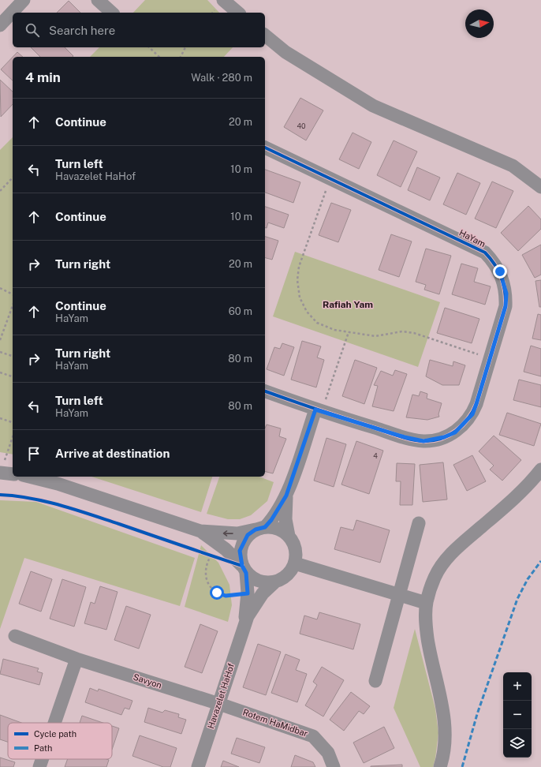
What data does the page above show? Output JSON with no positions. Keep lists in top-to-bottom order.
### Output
{
  "streets": {
    "street": [
      "HaYam",
      "Savyon",
      "Havazelet HaHof",
      "Rotem HaMidbar"
    ]
  },
  "crossings": [
    ["Savyon", "Havazelet HaHof"],
    ["Savyon", "Rotem HaMidbar"],
    ["Havazelet HaHof", "Rotem HaMidbar"]
  ],
  "districts": ["Rafiah Yam"],
  "house_numbers": ["40", "4"],
  "legend": ["Cycle path", "Path"],
  "north": "right",
  "page": {
    "search": "Search here",
    "heading": ["4 min", "Walk · 280 m"],
    "list": [
      ["Continue", "20 m"],
      ["Turn left", "Havazelet HaHof", "10 m"],
      ["Continue", "10 m"],
      ["Turn right", "20 m"],
      ["Continue", "HaYam", "60 m"],
      ["Turn right", "HaYam", "80 m"],
      ["Turn left", "HaYam", "80 m"],
      "Arrive at destination"
    ],
    "map_buttons": ["+", "−"]
  }
}
